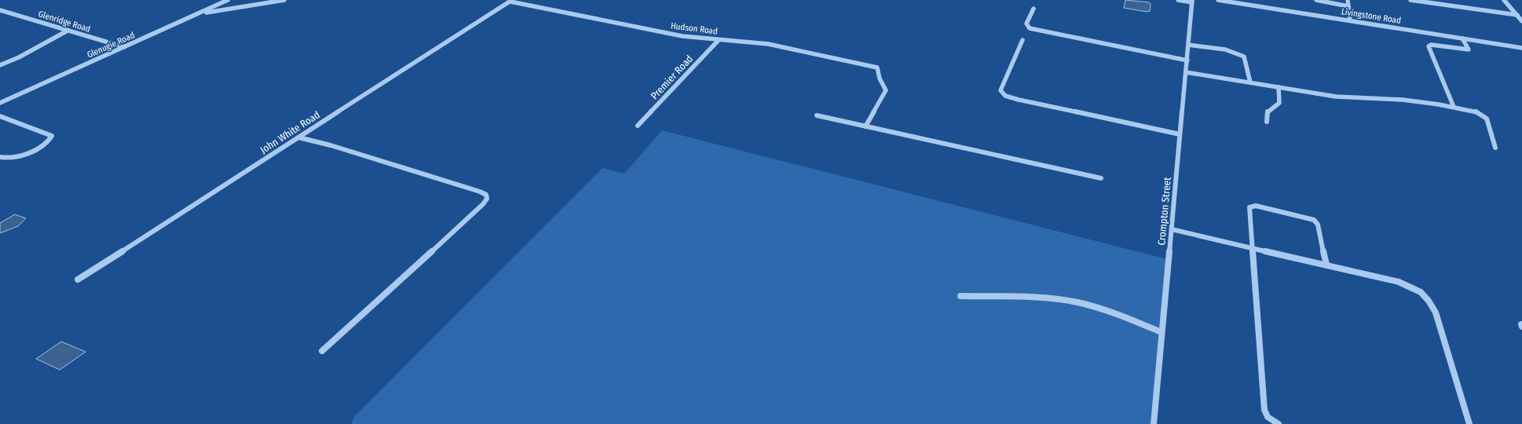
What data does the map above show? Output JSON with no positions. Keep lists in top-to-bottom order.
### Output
{
  "streets": {
    "street": [
      "Livingstone Road",
      "Glenridge Road",
      "Hudson Road",
      "Glenugie Road",
      "Premier Road",
      "John White Road",
      "Crompton Street"
    ]
  },
  "crossings": [
    ["Glenridge Road", "Glenugie Road"],
    ["Hudson Road", "Premier Road"],
    ["Hudson Road", "John White Road"]
  ]
}
